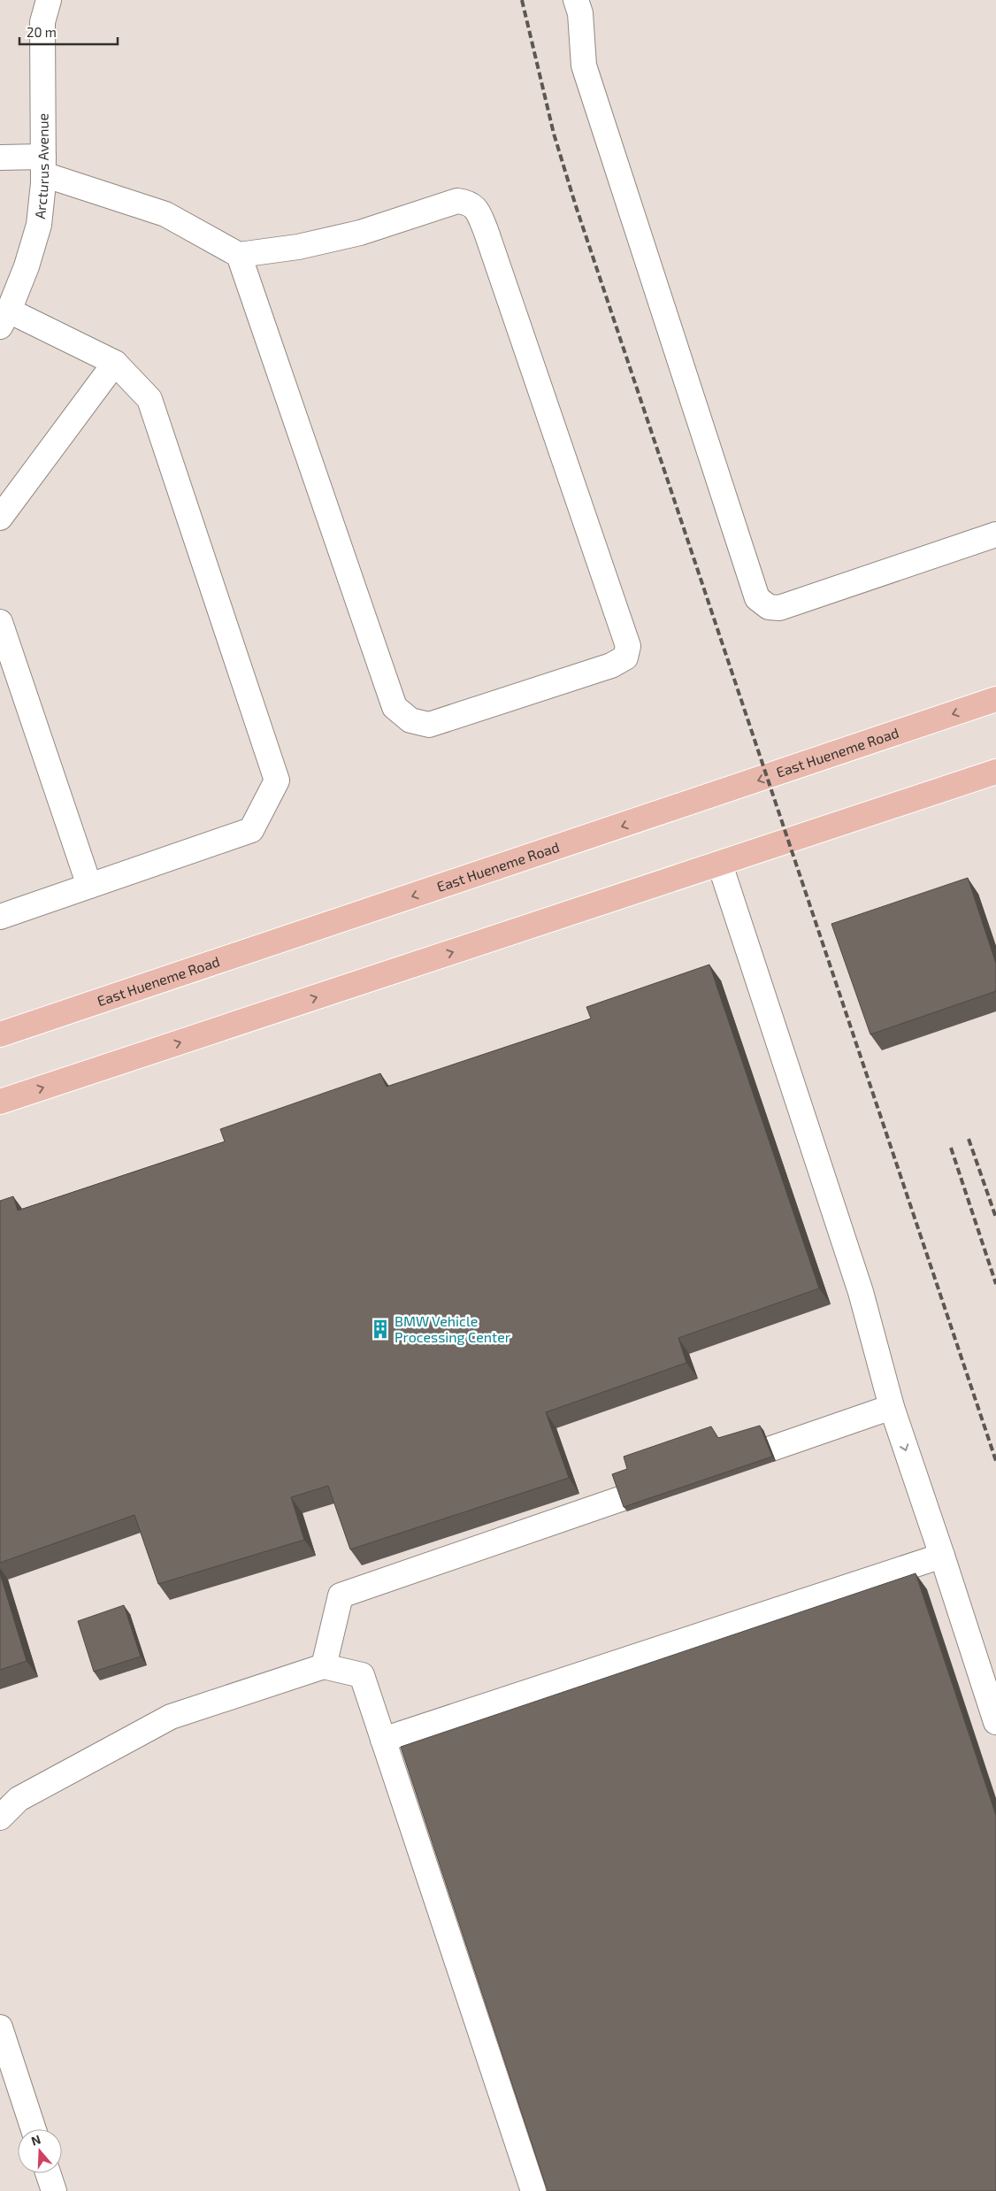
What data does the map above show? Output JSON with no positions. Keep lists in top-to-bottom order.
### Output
{
  "streets": {
    "main road": ["East Hueneme Road"],
    "street": ["Arcturus Avenue"]
  },
  "places": {
    "building": ["BMW Vehicle Processing Center"]
  },
  "scale_bar": "20 m",
  "north": "top"
}
